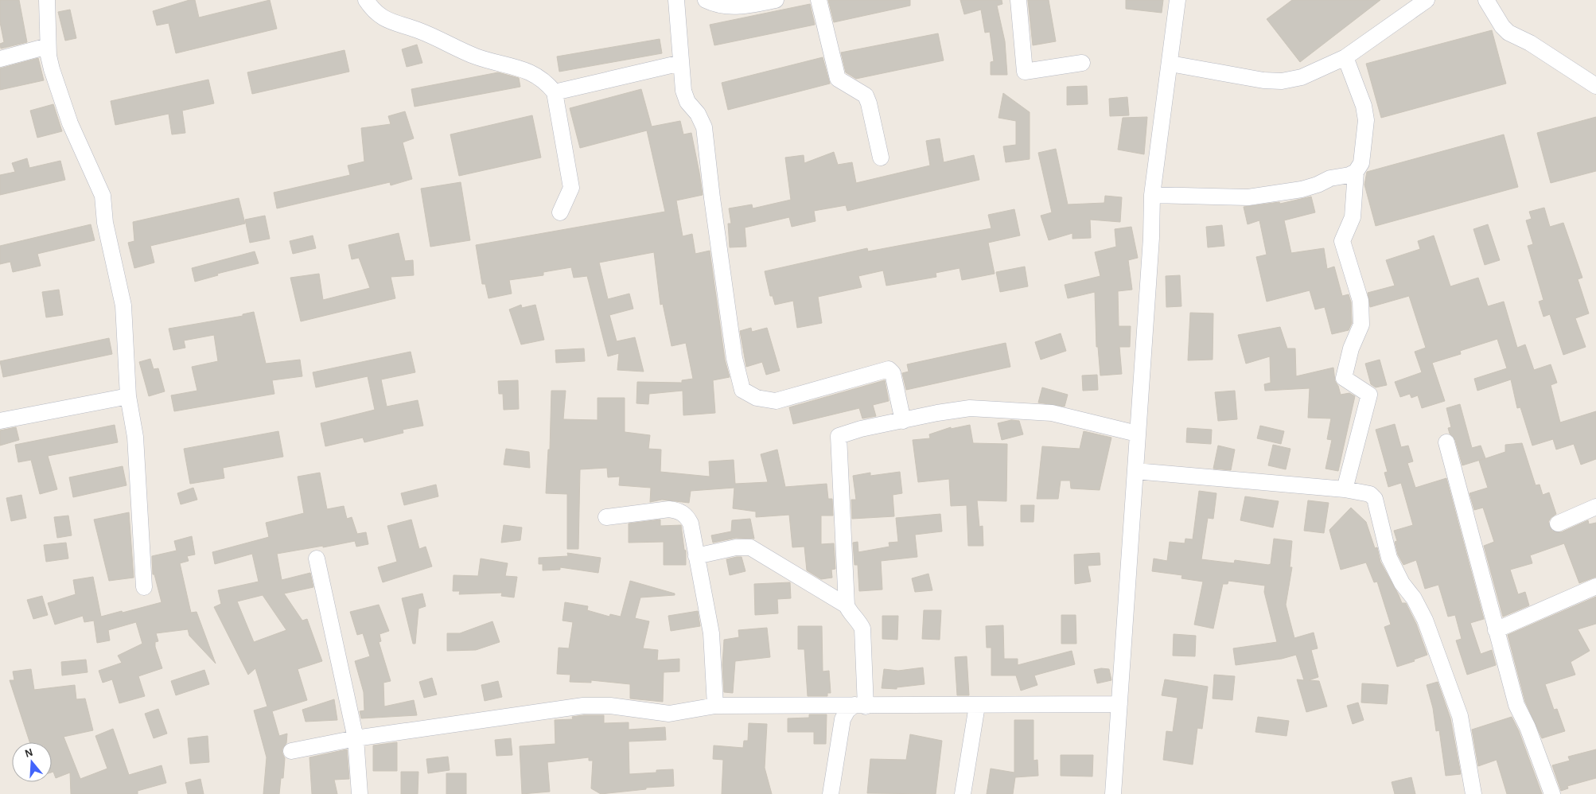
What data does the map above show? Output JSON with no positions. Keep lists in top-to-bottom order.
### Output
{
  "north": "top"
}
